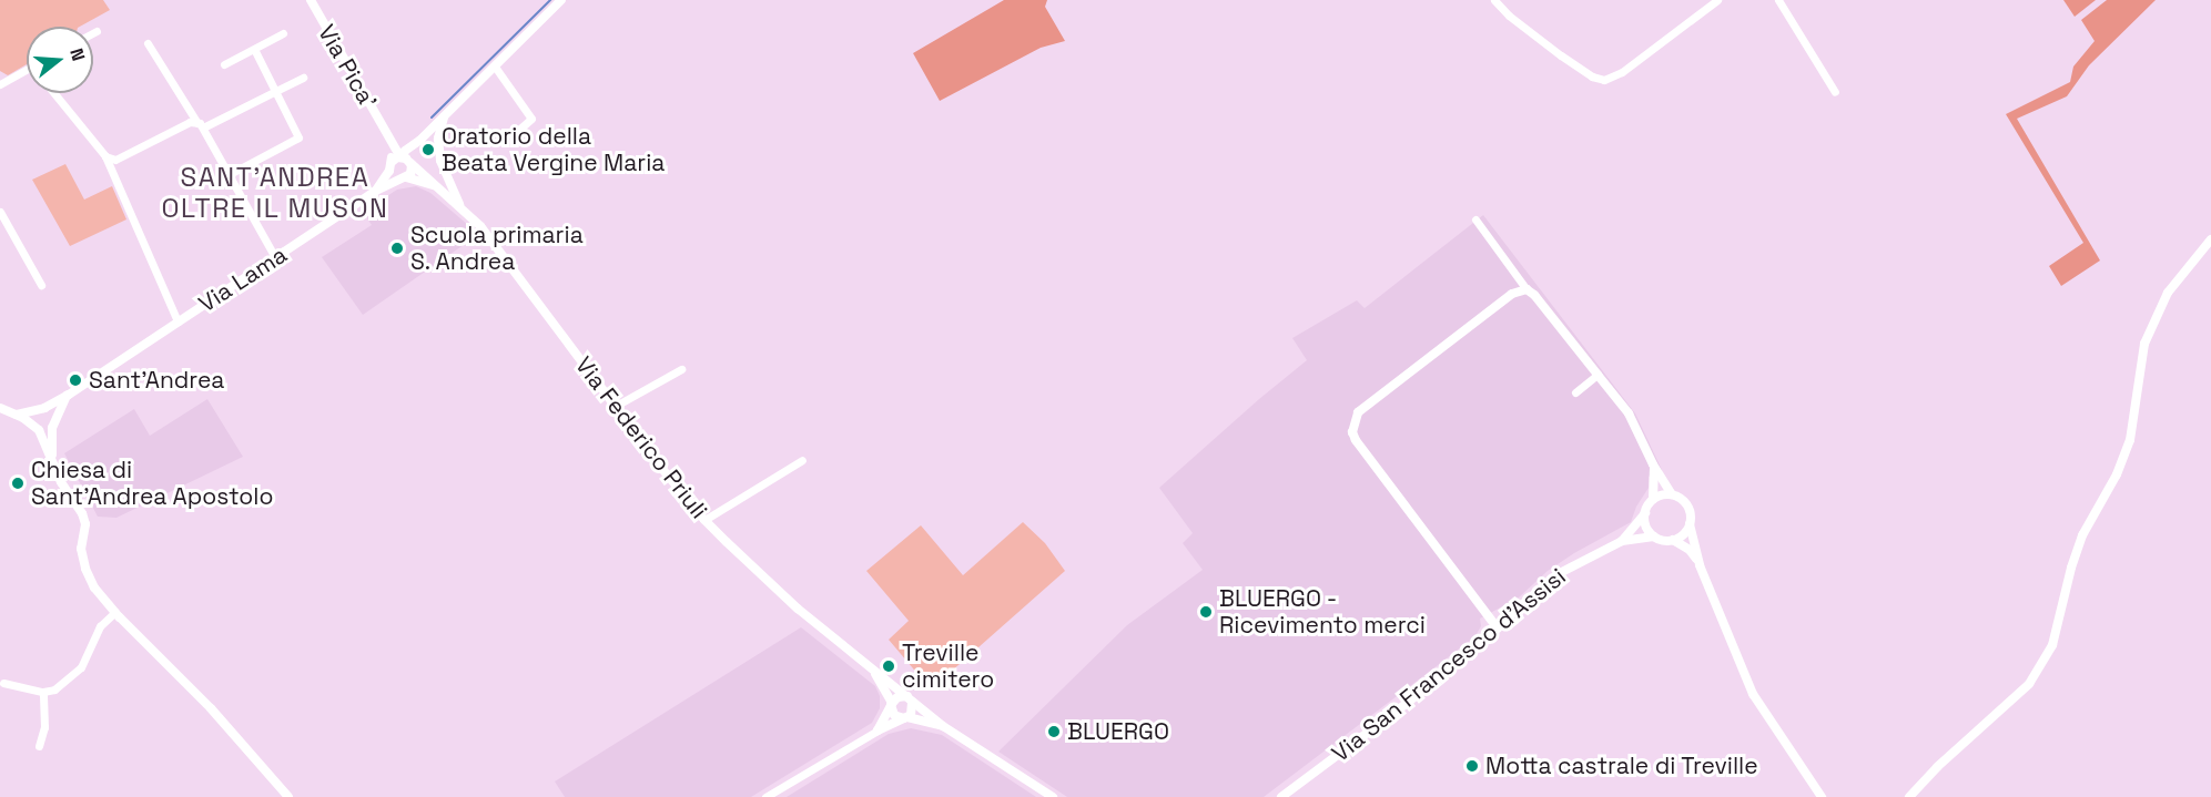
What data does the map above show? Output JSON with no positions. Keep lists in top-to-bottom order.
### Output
{
  "streets": {
    "street": [
      "Via Pica'",
      "Via Lama",
      "Via Federico Priuli",
      "Via San Francesco d'Assisi"
    ]
  },
  "crossings": [
    ["Via Pica'", "Via Lama"],
    ["Via Pica'", "Via Federico Priuli"],
    ["Via Lama", "Via Federico Priuli"]
  ],
  "districts": ["SANT'ANDREA OLTRE IL MUSON"],
  "places": [
    "Oratorio della Beata Vergine Maria",
    "Scuola primaria S. Andrea",
    "Sant'Andrea",
    "Chiesa di Sant'Andrea Apostolo",
    "BLUERGO - Ricevimento merci",
    "Treville cimitero",
    "BLUERGO",
    "Motta castrale di Treville"
  ],
  "north": "right"
}
